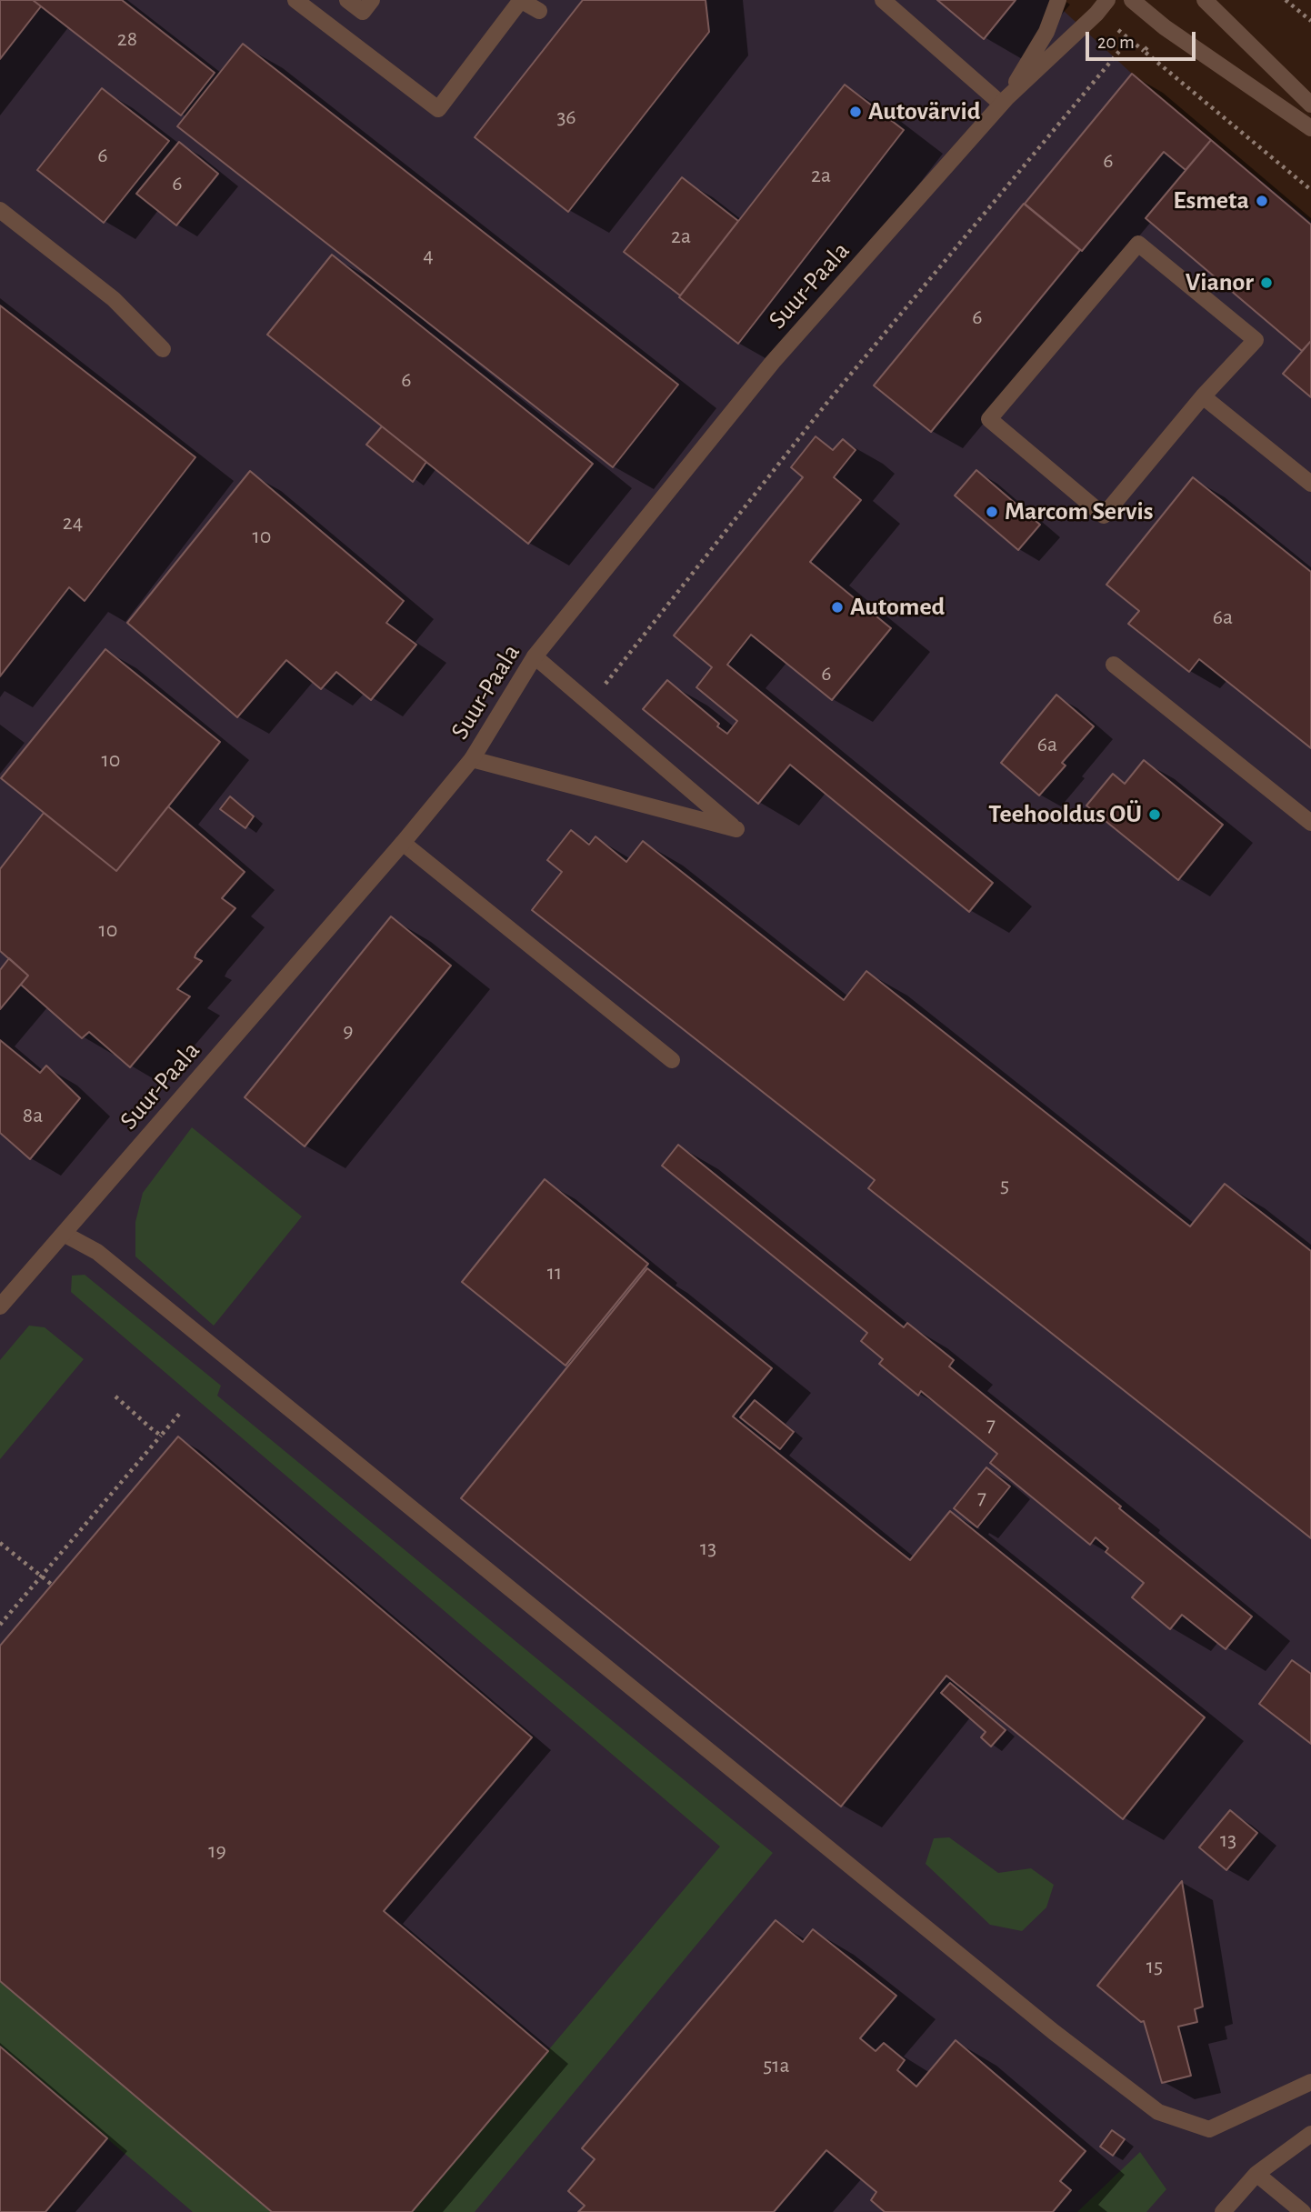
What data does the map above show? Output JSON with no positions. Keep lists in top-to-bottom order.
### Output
{
  "streets": {
    "street": ["Suur-Paala"]
  },
  "places": [
    "Autovärvid",
    "Esmeta",
    "Vianor",
    "Marcom Servis",
    "Automed",
    "Teehooldus OÜ"
  ],
  "house_numbers": [
    "28",
    "36",
    "6",
    "6",
    "2a",
    "6",
    "2a",
    "4",
    "6",
    "6",
    "24",
    "10",
    "6a",
    "6",
    "6a",
    "10",
    "10",
    "9",
    "8a",
    "5",
    "11",
    "7",
    "7",
    "13",
    "13",
    "19",
    "15",
    "51a"
  ],
  "scale_bar": "20 m"
}
